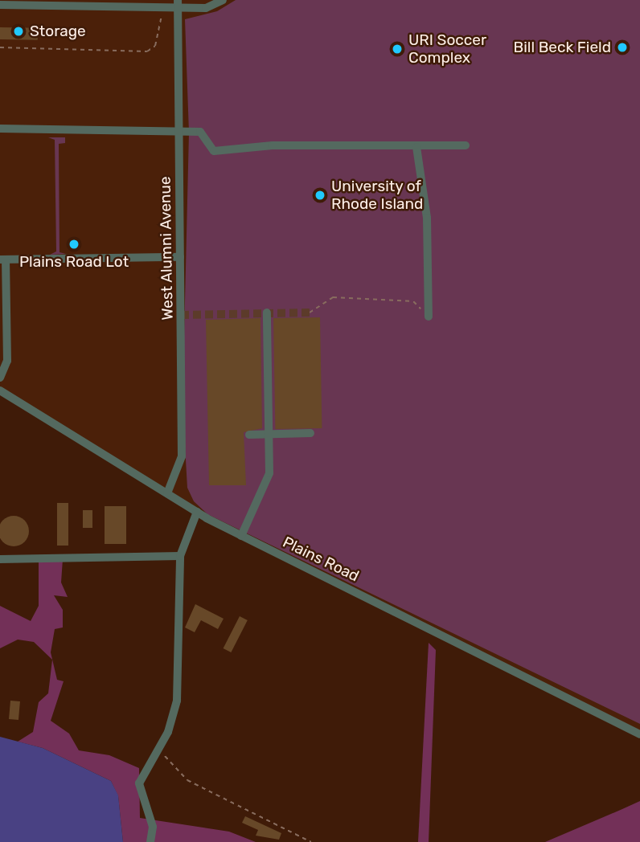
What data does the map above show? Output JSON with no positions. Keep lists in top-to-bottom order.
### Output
{
  "streets": {
    "street": ["West Alumni Avenue", "Plains Road"]
  },
  "crossings": [
    ["West Alumni Avenue", "Plains Road"]
  ],
  "places": [
    "Storage",
    "Bill Beck Field",
    "URI Soccer Complex",
    "University of Rhode Island",
    "Plains Road Lot"
  ]
}
